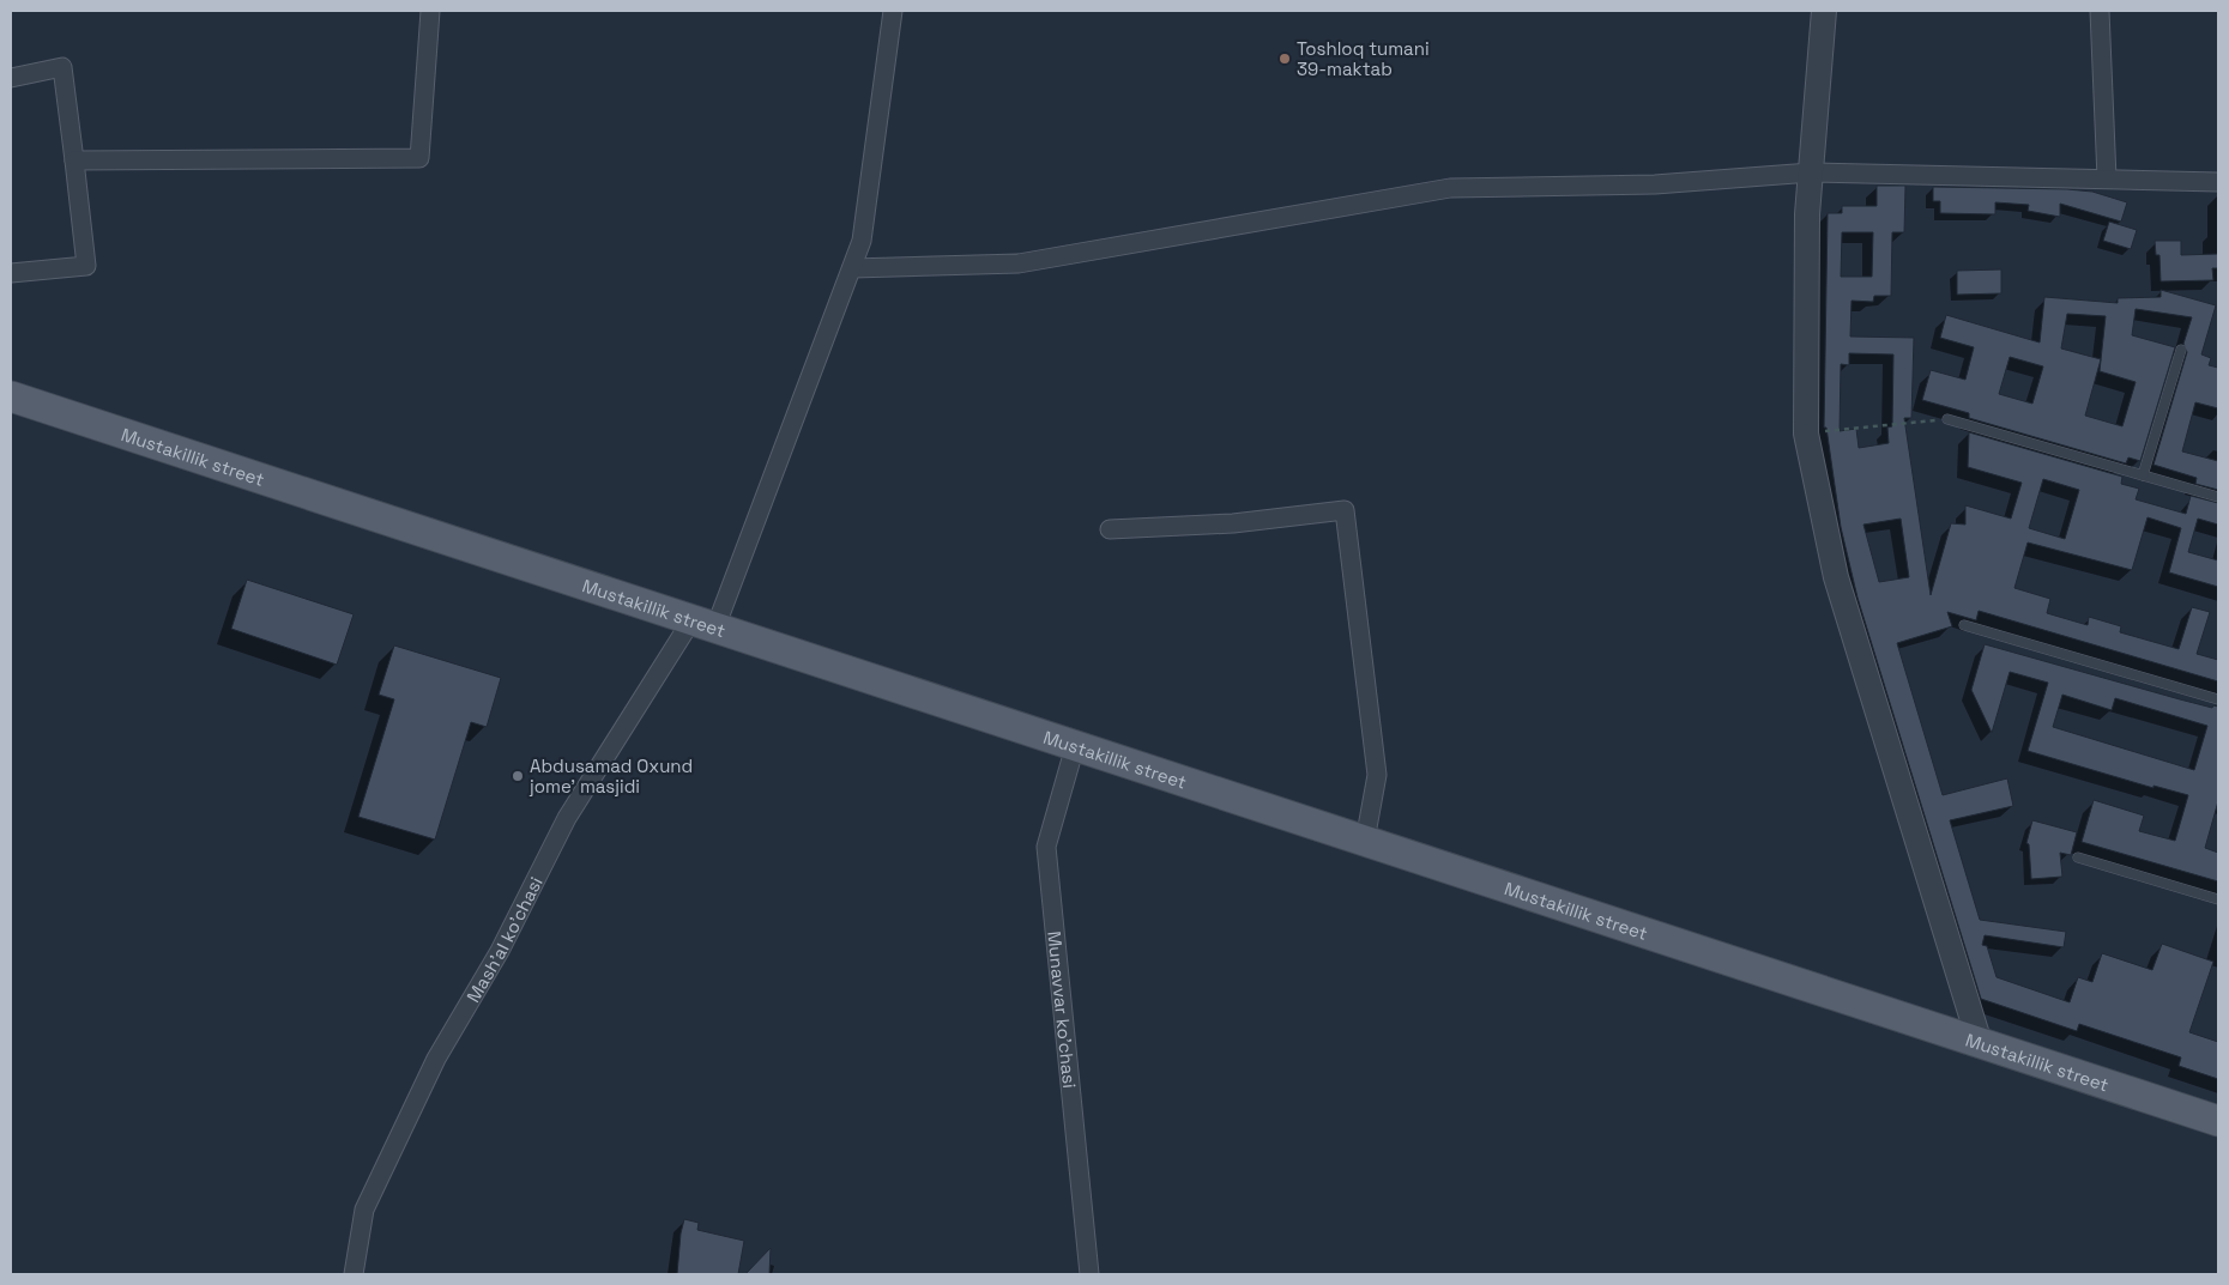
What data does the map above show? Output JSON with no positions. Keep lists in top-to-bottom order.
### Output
{
  "streets": {
    "main road": ["Mustakillik street"],
    "street": ["Mash'al ko'chasi", "Munavvar ko'chasi"]
  },
  "crossings": [
    ["Mustakillik street", "Mash'al ko'chasi"],
    ["Mustakillik street", "Munavvar ko'chasi"]
  ],
  "places": ["Toshloq tumani 39-maktab", "Abdusamad Oxund jome' masjidi"]
}
